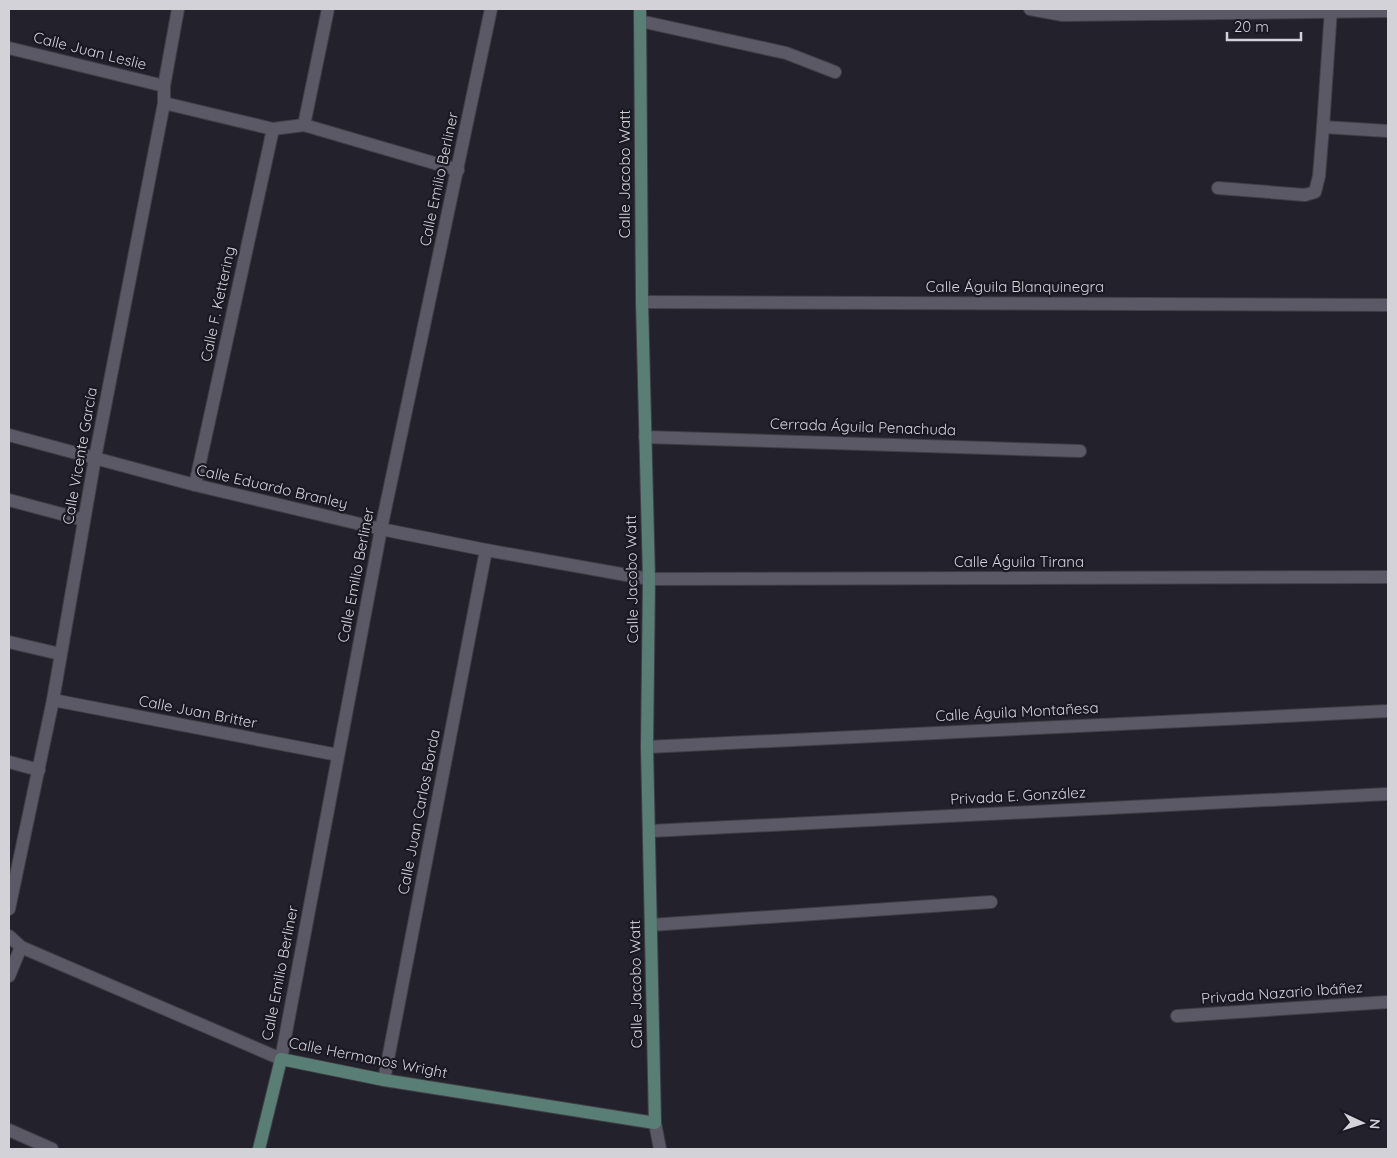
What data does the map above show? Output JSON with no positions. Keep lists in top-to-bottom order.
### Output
{
  "streets": {
    "street": [
      "Calle Juan Leslie",
      "Calle Jacobo Watt",
      "Calle Emilio Berliner",
      "Calle Águila Blanquinegra",
      "Calle F. Kettering",
      "Cerrada Águila Penachuda",
      "Calle Vicente García",
      "Calle Eduardo Branley",
      "Calle Águila Tirana",
      "Calle Juan Britter",
      "Calle Águila Montañesa",
      "Privada E. González",
      "Calle Juan Carlos Borda",
      "Privada Nazario Ibáñez",
      "Calle Hermanos Wright"
    ]
  },
  "crossings": [
    ["Calle Juan Leslie", "Calle Vicente García"],
    ["Calle Jacobo Watt", "Calle Águila Blanquinegra"],
    ["Calle Jacobo Watt", "Cerrada Águila Penachuda"],
    ["Calle Jacobo Watt", "Calle Eduardo Branley"],
    ["Calle Jacobo Watt", "Calle Águila Tirana"],
    ["Calle Jacobo Watt", "Calle Águila Montañesa"],
    ["Calle Jacobo Watt", "Privada E. González"],
    ["Calle Jacobo Watt", "Calle Hermanos Wright"],
    ["Calle Emilio Berliner", "Calle Eduardo Branley"],
    ["Calle Emilio Berliner", "Calle Juan Britter"],
    ["Calle Emilio Berliner", "Calle Hermanos Wright"],
    ["Calle F. Kettering", "Calle Eduardo Branley"],
    ["Calle Vicente García", "Calle Eduardo Branley"],
    ["Calle Vicente García", "Calle Juan Britter"],
    ["Calle Eduardo Branley", "Calle Águila Tirana"],
    ["Calle Eduardo Branley", "Calle Juan Carlos Borda"],
    ["Calle Juan Carlos Borda", "Calle Hermanos Wright"]
  ],
  "scale_bar": "20 m",
  "north": "right"
}
